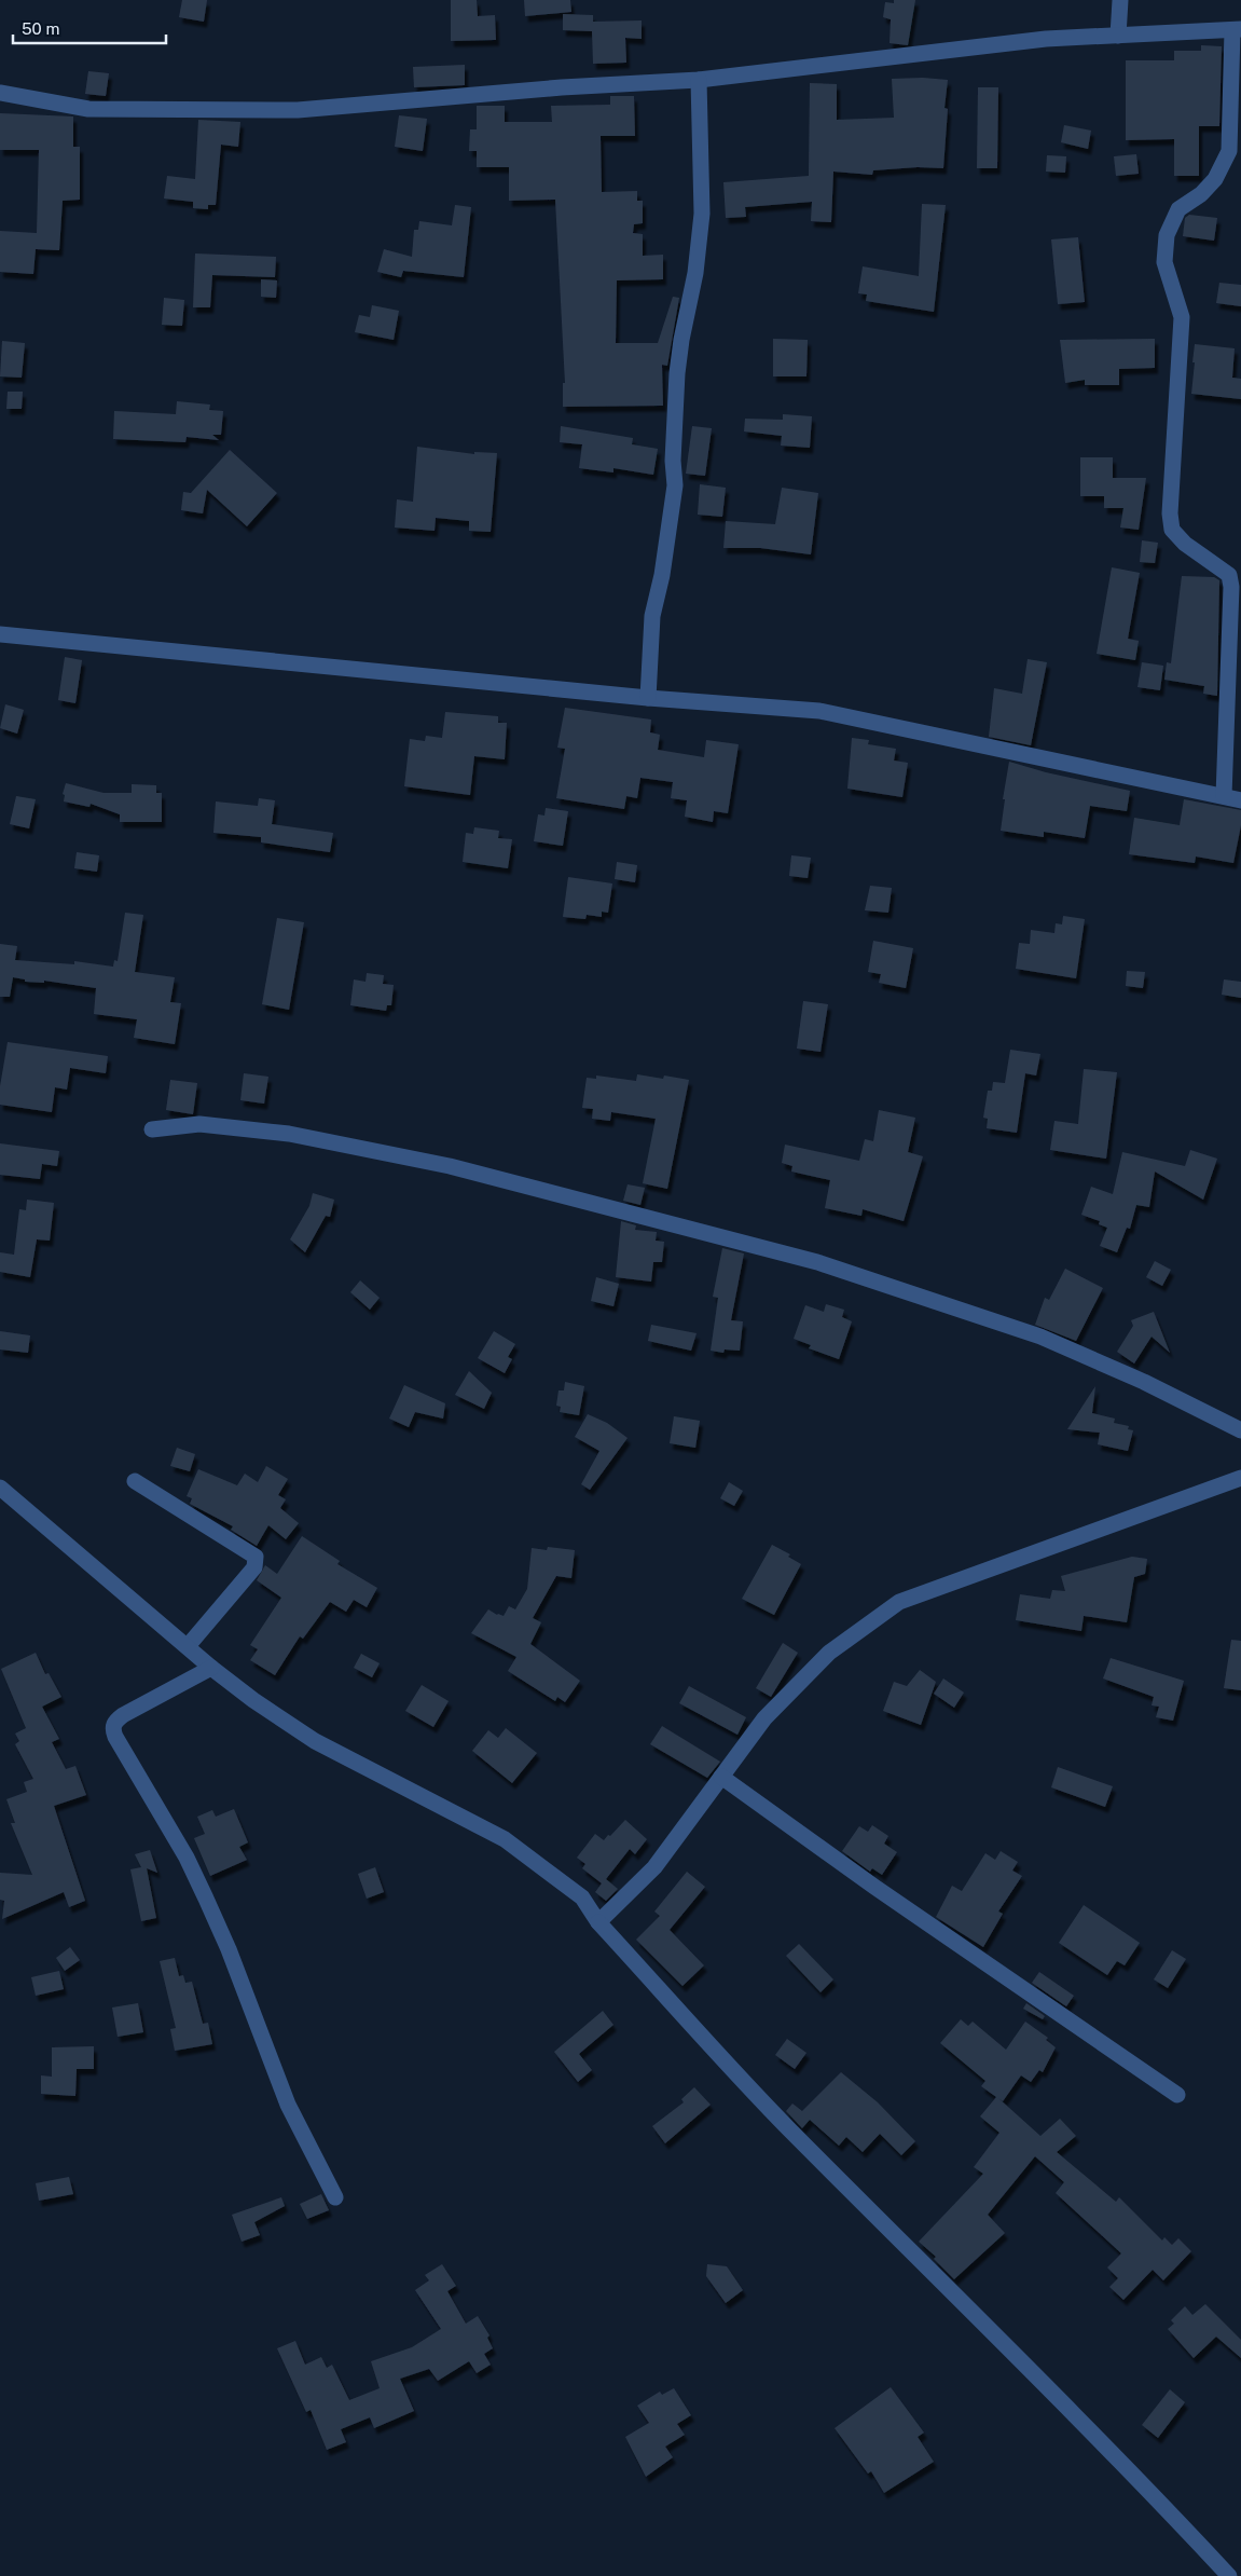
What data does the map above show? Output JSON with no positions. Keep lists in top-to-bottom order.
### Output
{
  "scale_bar": "50 m"
}
